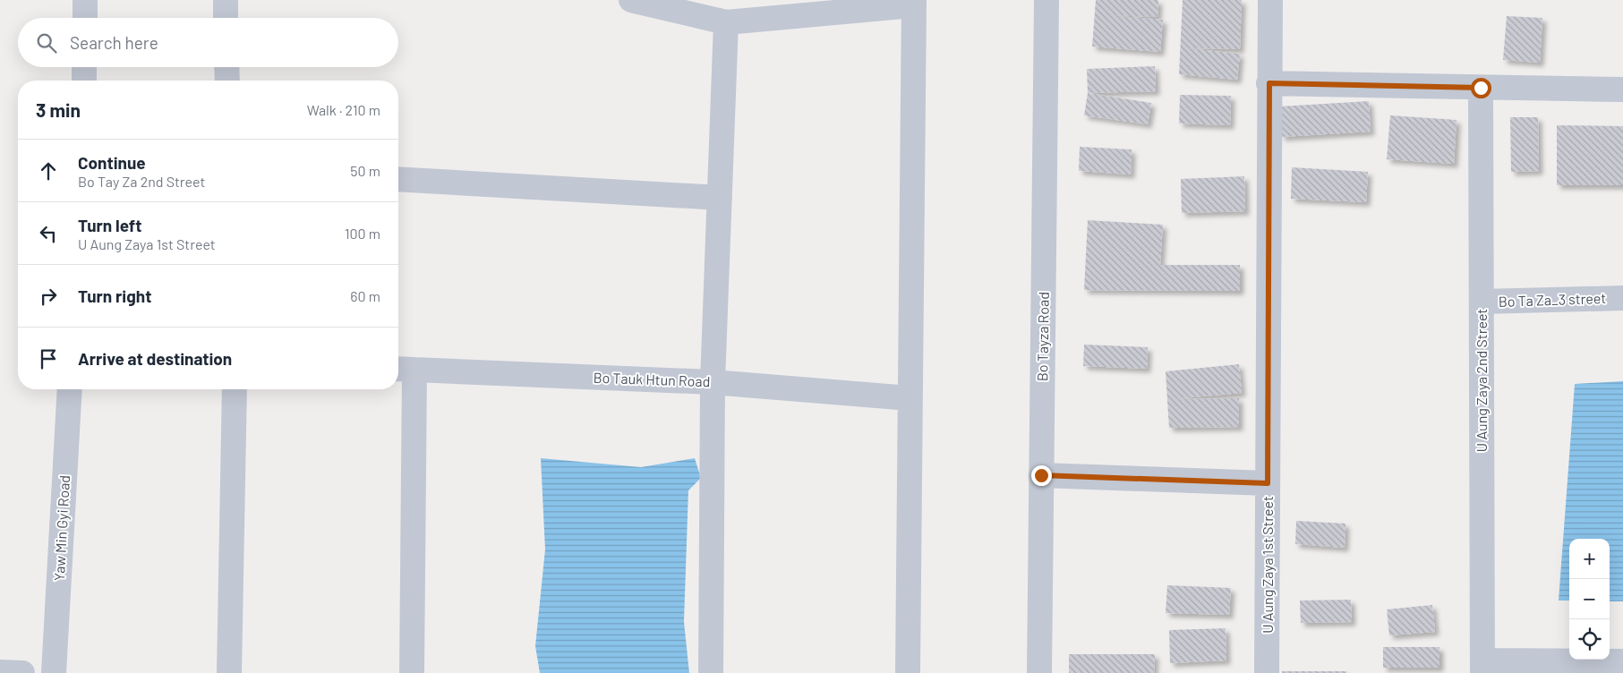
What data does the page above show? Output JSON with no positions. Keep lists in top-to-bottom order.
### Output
{
  "streets": {
    "street": [
      "Bo Ta Za_3 street",
      "Bo Tayza Road",
      "Bo Tauk Htun Road",
      "U Aung Zaya 2nd Street",
      "Yaw Min Gyi Road",
      "U Aung Zaya 1st Street"
    ]
  },
  "crossings": [
    ["Bo Ta Za_3 street", "U Aung Zaya 2nd Street"]
  ],
  "page": {
    "search": "Search here",
    "heading": ["3 min", "Walk · 210 m"],
    "list": [
      ["Continue", "Bo Tay Za 2nd Street", "50 m"],
      ["Turn left", "U Aung Zaya 1st Street", "100 m"],
      ["Turn right", "60 m"],
      "Arrive at destination"
    ],
    "map_buttons": ["+", "−"]
  }
}
